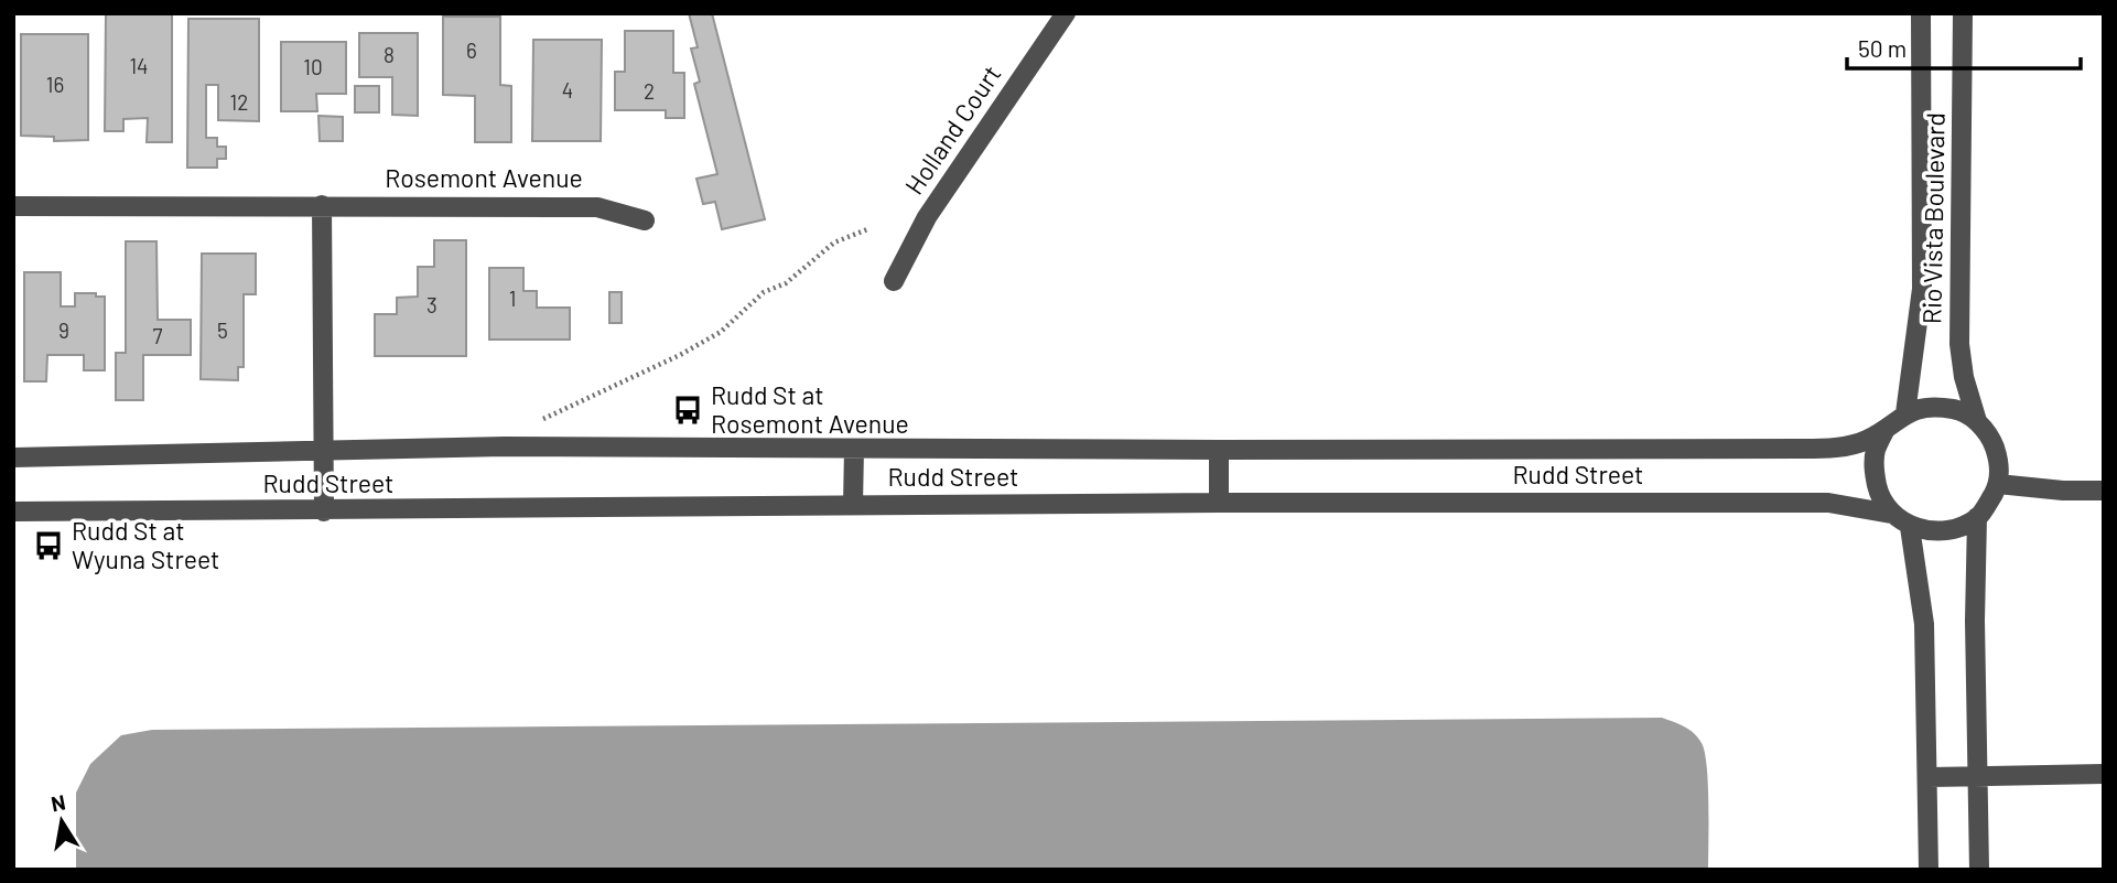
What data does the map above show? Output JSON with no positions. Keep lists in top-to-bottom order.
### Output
{
  "streets": {
    "street": [
      "Holland Court",
      "Rosemont Avenue",
      "Rio Vista Boulevard",
      "Rudd Street"
    ]
  },
  "crossings": [
    ["Rio Vista Boulevard", "Rudd Street"]
  ],
  "places": {
    "bus stop": ["Rudd St at Rosemont Avenue", "Rudd St at Wyuna Street"]
  },
  "house_numbers": [
    "6",
    "8",
    "14",
    "10",
    "16",
    "4",
    "2",
    "12",
    "1",
    "3",
    "9",
    "5",
    "7"
  ],
  "scale_bar": "50 m",
  "north": "top"
}
